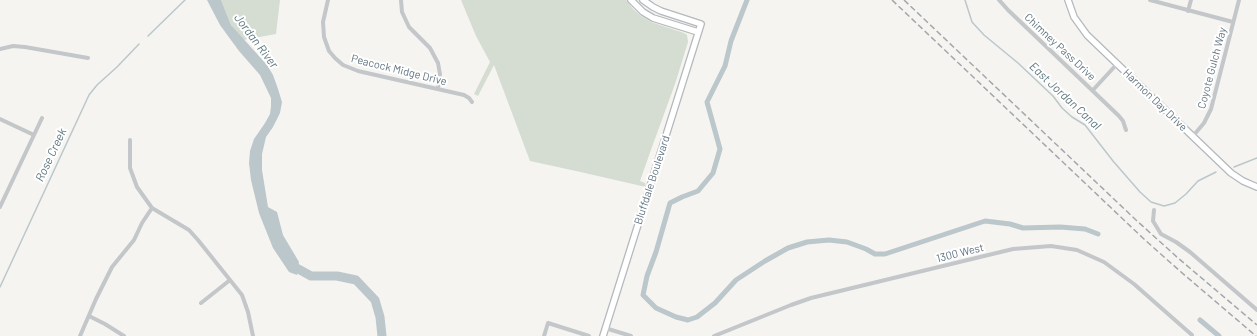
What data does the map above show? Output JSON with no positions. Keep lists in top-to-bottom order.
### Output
{
  "streets": {
    "street": [
      "Chimney Pass Drive",
      "Coyote Gulch Way",
      "Peacock Midge Drive",
      "Harmon Day Drive",
      "Bluffdale Boulevard",
      "1300 West"
    ]
  },
  "crossings": [
    ["Coyote Gulch Way", "Harmon Day Drive"]
  ],
  "water": ["Jordan River", "East Jordan Canal", "Rose Creek"]
}
